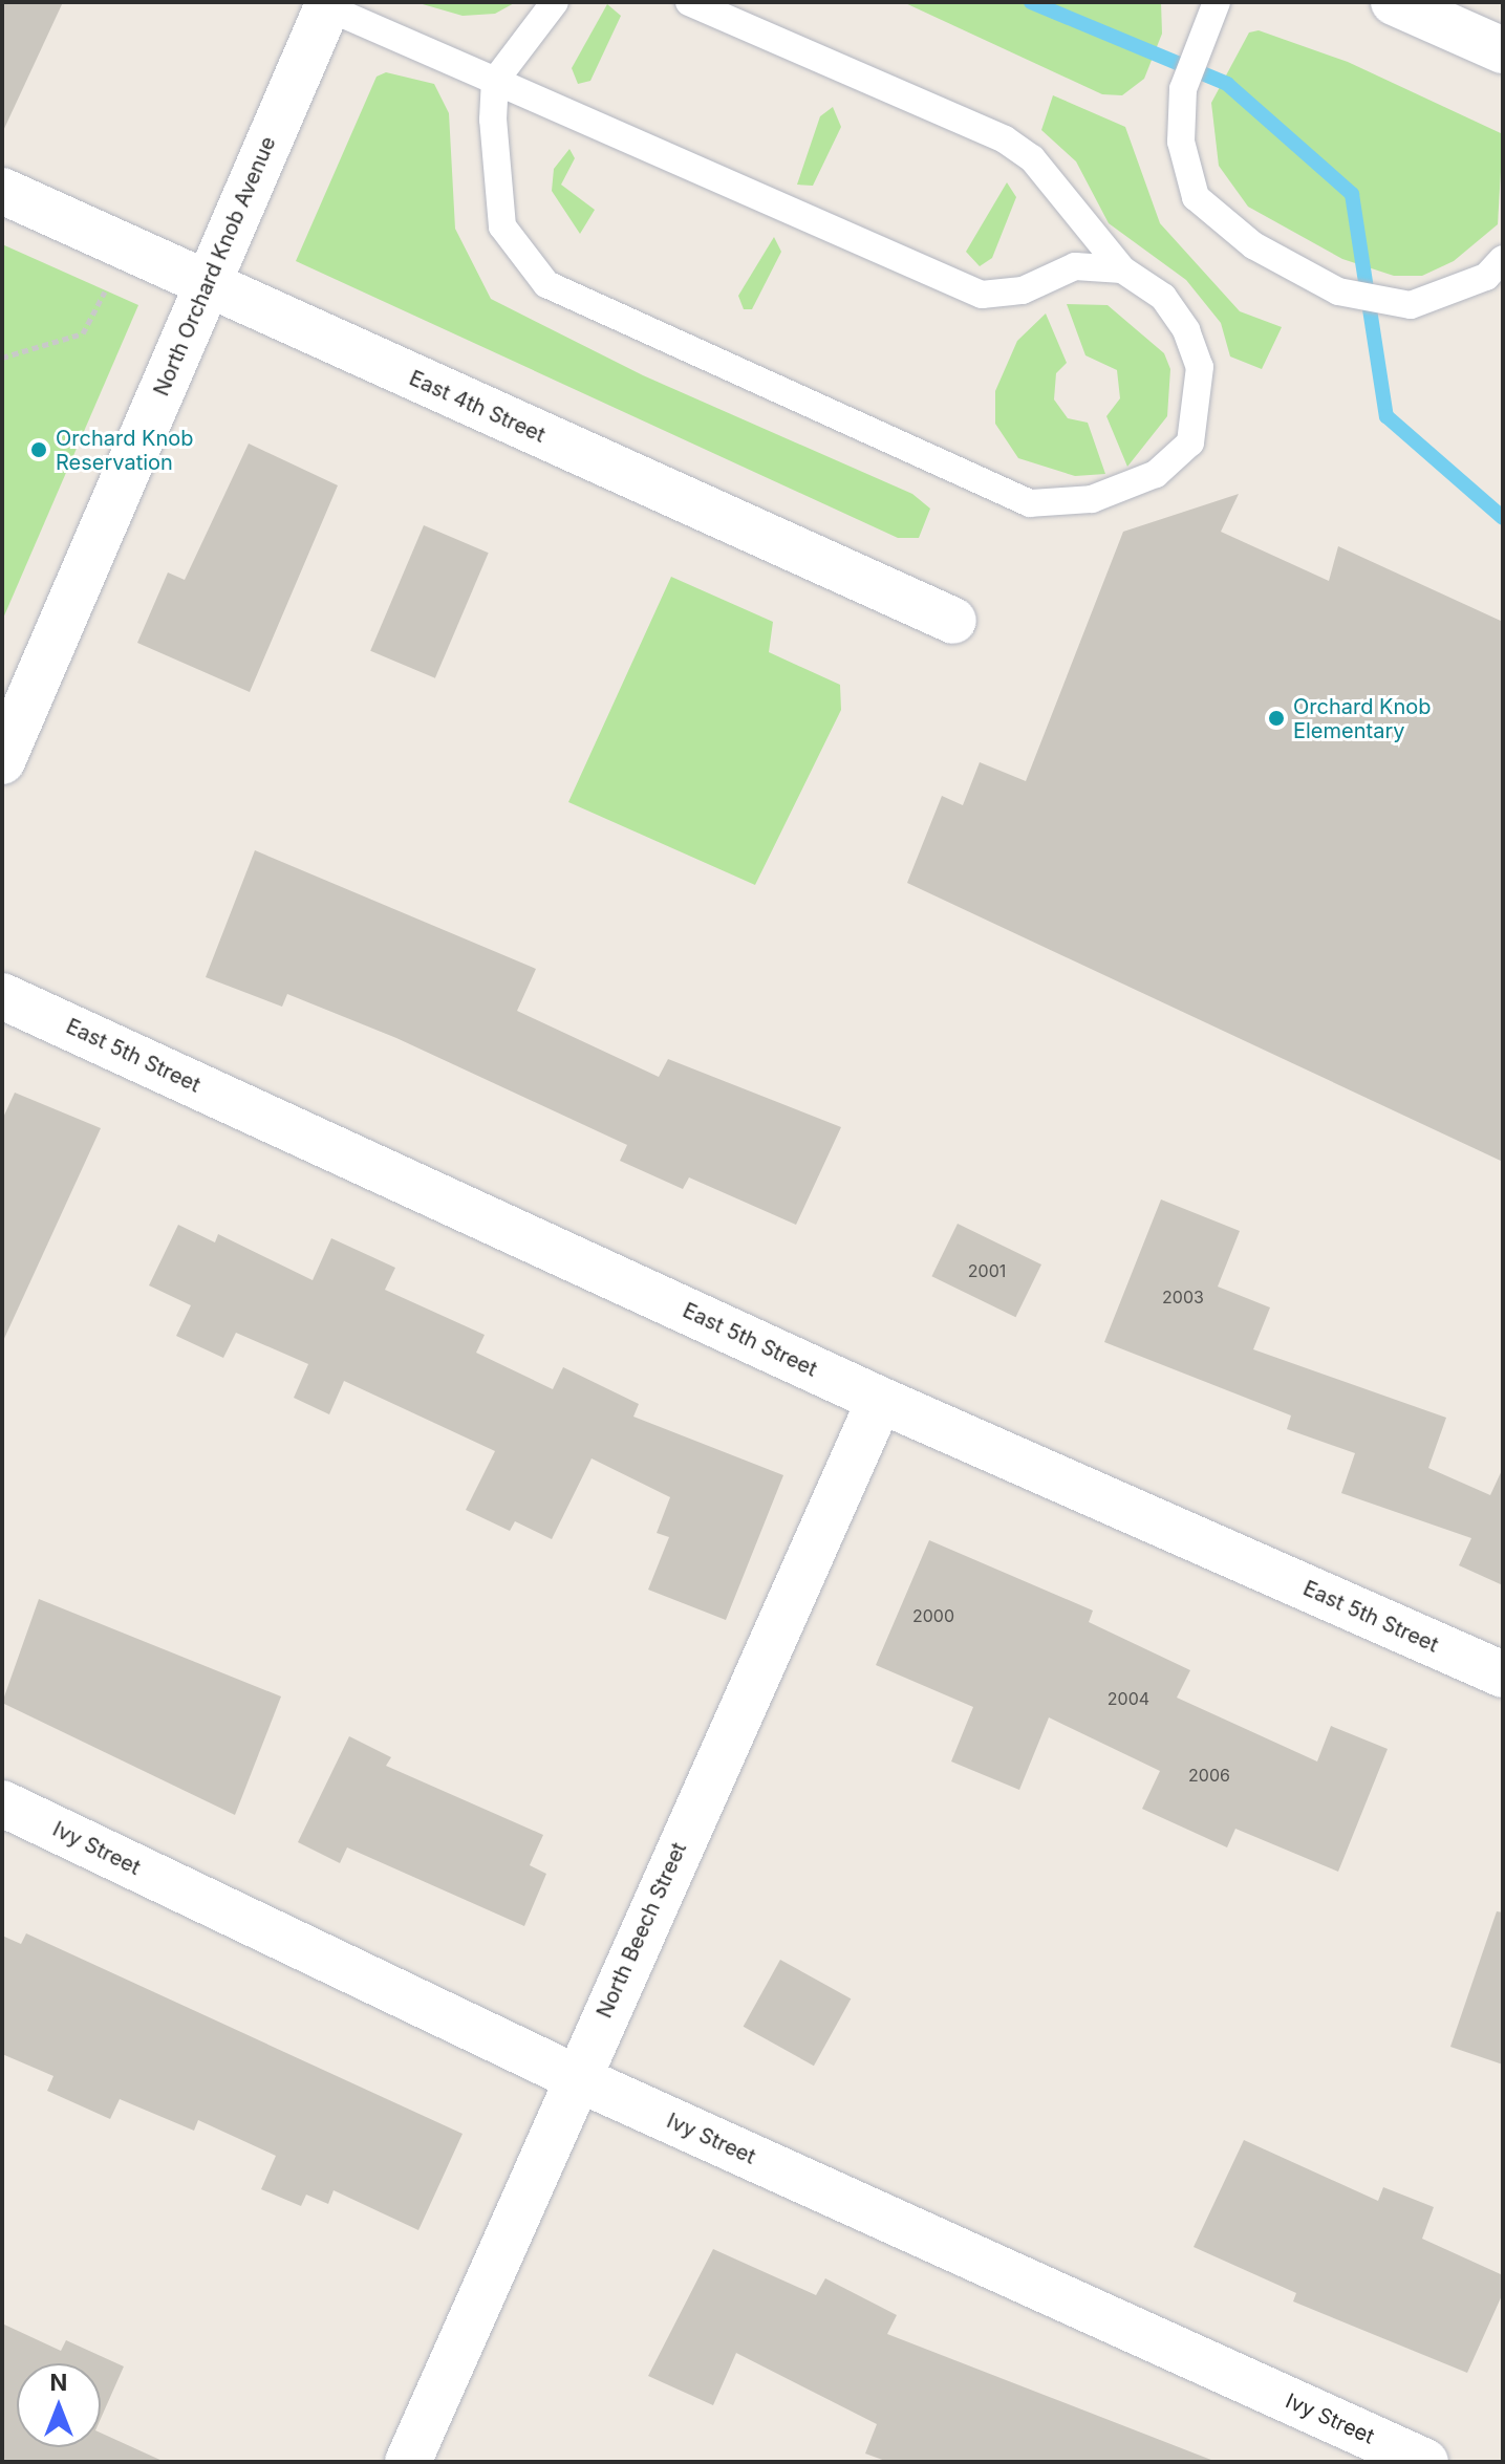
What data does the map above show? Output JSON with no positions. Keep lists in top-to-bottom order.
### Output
{
  "streets": {
    "street": [
      "North Orchard Knob Avenue",
      "East 4th Street",
      "East 5th Street",
      "Ivy Street",
      "North Beech Street"
    ]
  },
  "crossings": [
    ["North Orchard Knob Avenue", "East 4th Street"],
    ["East 5th Street", "North Beech Street"],
    ["Ivy Street", "North Beech Street"]
  ],
  "places": ["Orchard Knob Reservation", "Orchard Knob Elementary"],
  "house_numbers": [
    "2001",
    "2003",
    "2000",
    "2004",
    "2006"
  ],
  "north": "top"
}
